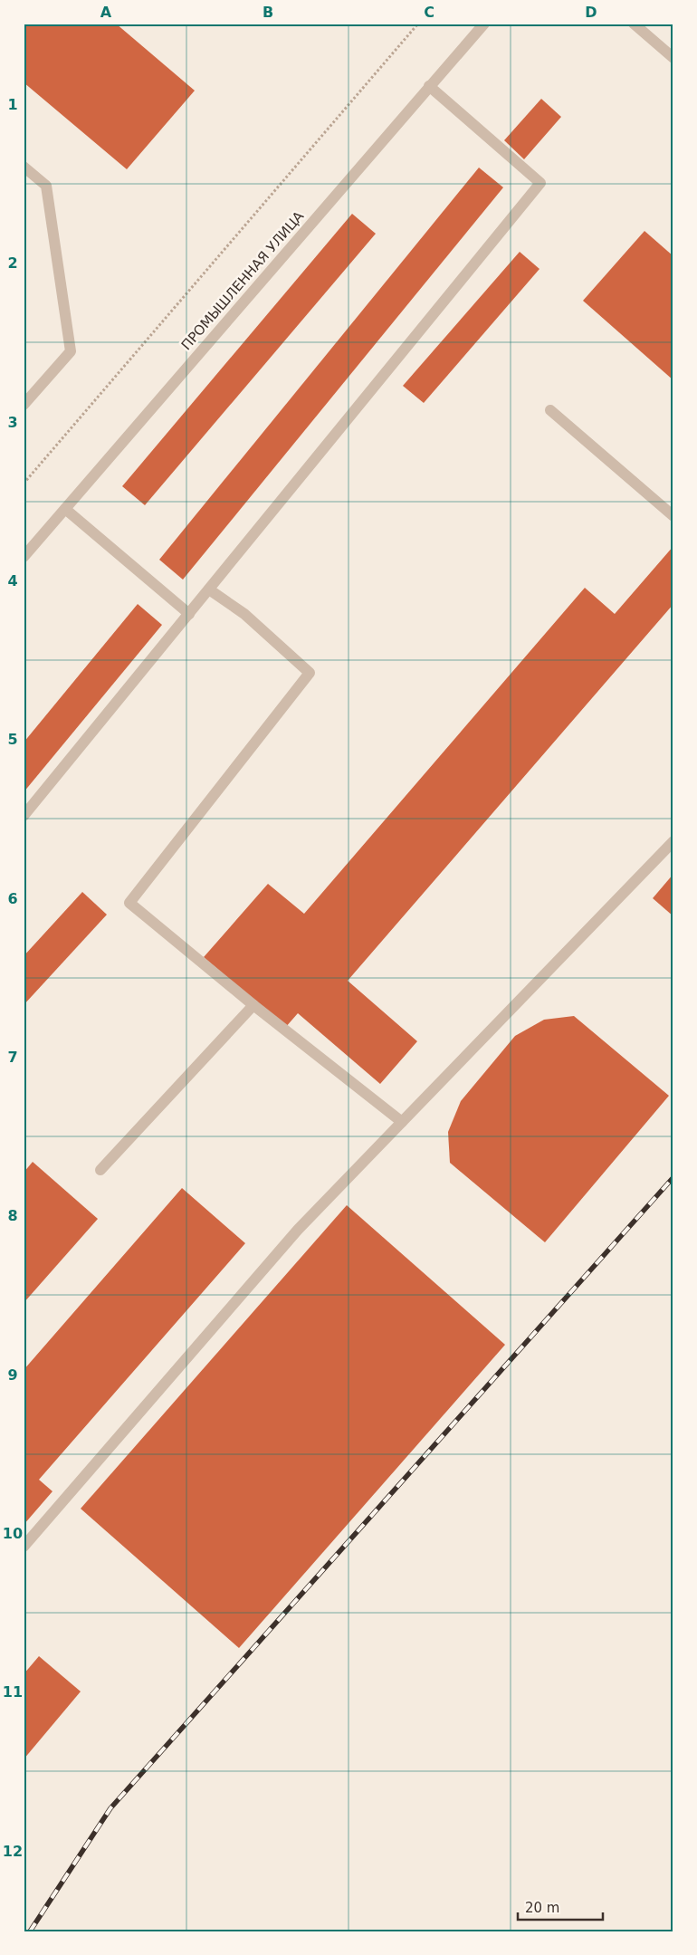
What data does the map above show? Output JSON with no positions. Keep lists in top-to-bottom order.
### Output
{
  "streets": {
    "street": ["ПРОМЫШЛЕННАЯ УЛИЦА"]
  },
  "scale_bar": "20 m",
  "grid": {
    "columns": [
      "A",
      "B",
      "C",
      "D"
    ],
    "rows": [
      "1",
      "2",
      "3",
      "4",
      "5",
      "6",
      "7",
      "8",
      "9",
      "10",
      "11",
      "12"
    ]
  }
}
